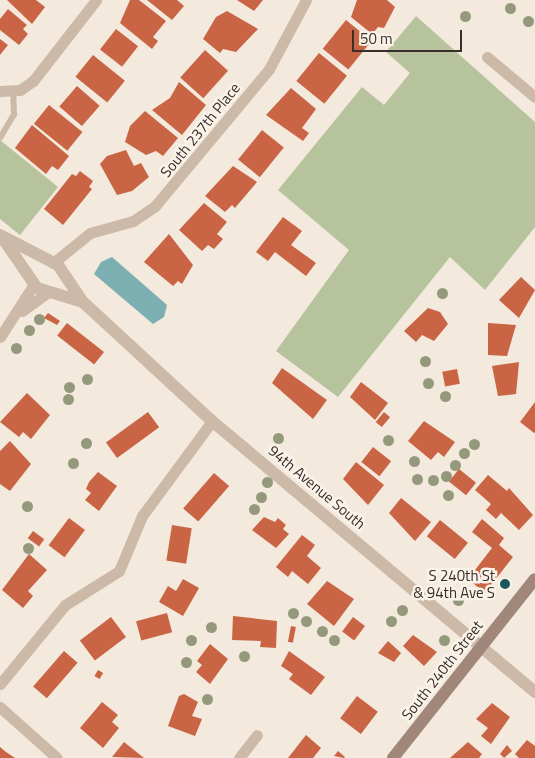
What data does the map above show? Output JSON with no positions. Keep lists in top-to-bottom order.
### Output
{
  "streets": {
    "main road": ["South 240th Street"],
    "street": ["South 237th Place", "94th Avenue South"]
  },
  "crossings": [
    ["South 237th Place", "94th Avenue South"],
    ["94th Avenue South", "South 240th Street"]
  ],
  "places": ["S 240th St & 94th Ave S"],
  "scale_bar": "50 m"
}
